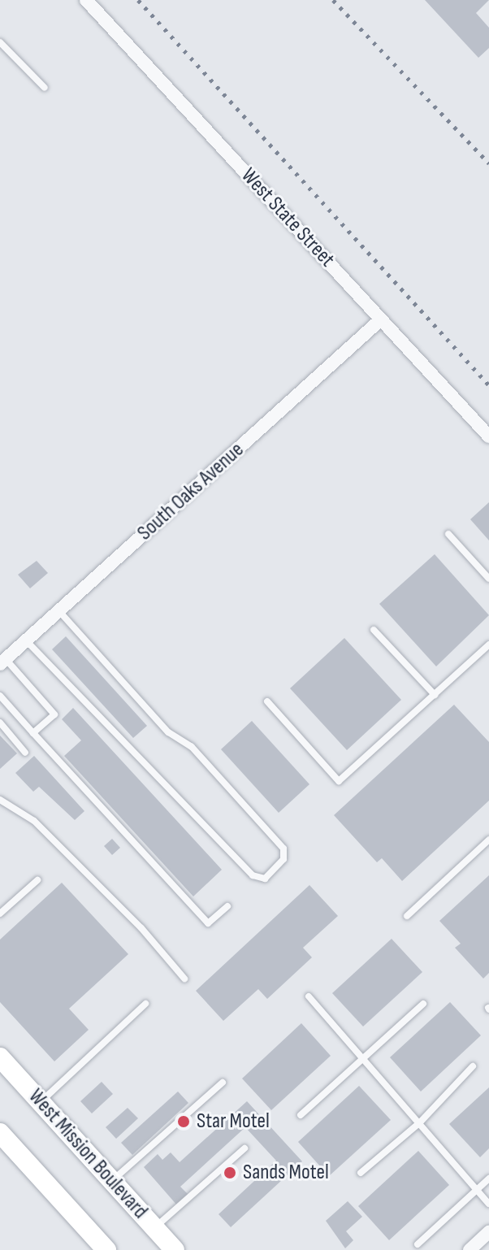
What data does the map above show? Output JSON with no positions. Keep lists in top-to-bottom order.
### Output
{
  "streets": {
    "main road": ["West Mission Boulevard"],
    "street": ["West State Street", "South Oaks Avenue"]
  },
  "crossings": [
    ["West State Street", "South Oaks Avenue"]
  ],
  "places": ["Star Motel", "Sands Motel"]
}
